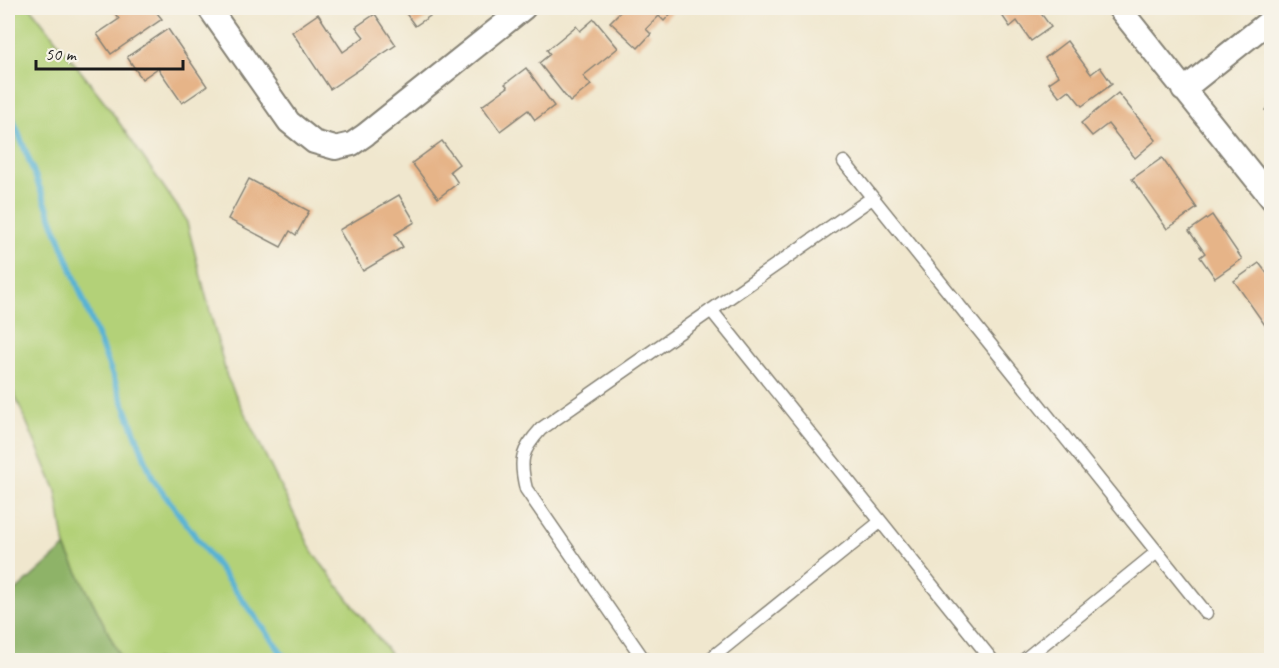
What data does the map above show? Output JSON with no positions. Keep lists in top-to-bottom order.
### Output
{
  "scale_bar": "50 m"
}
